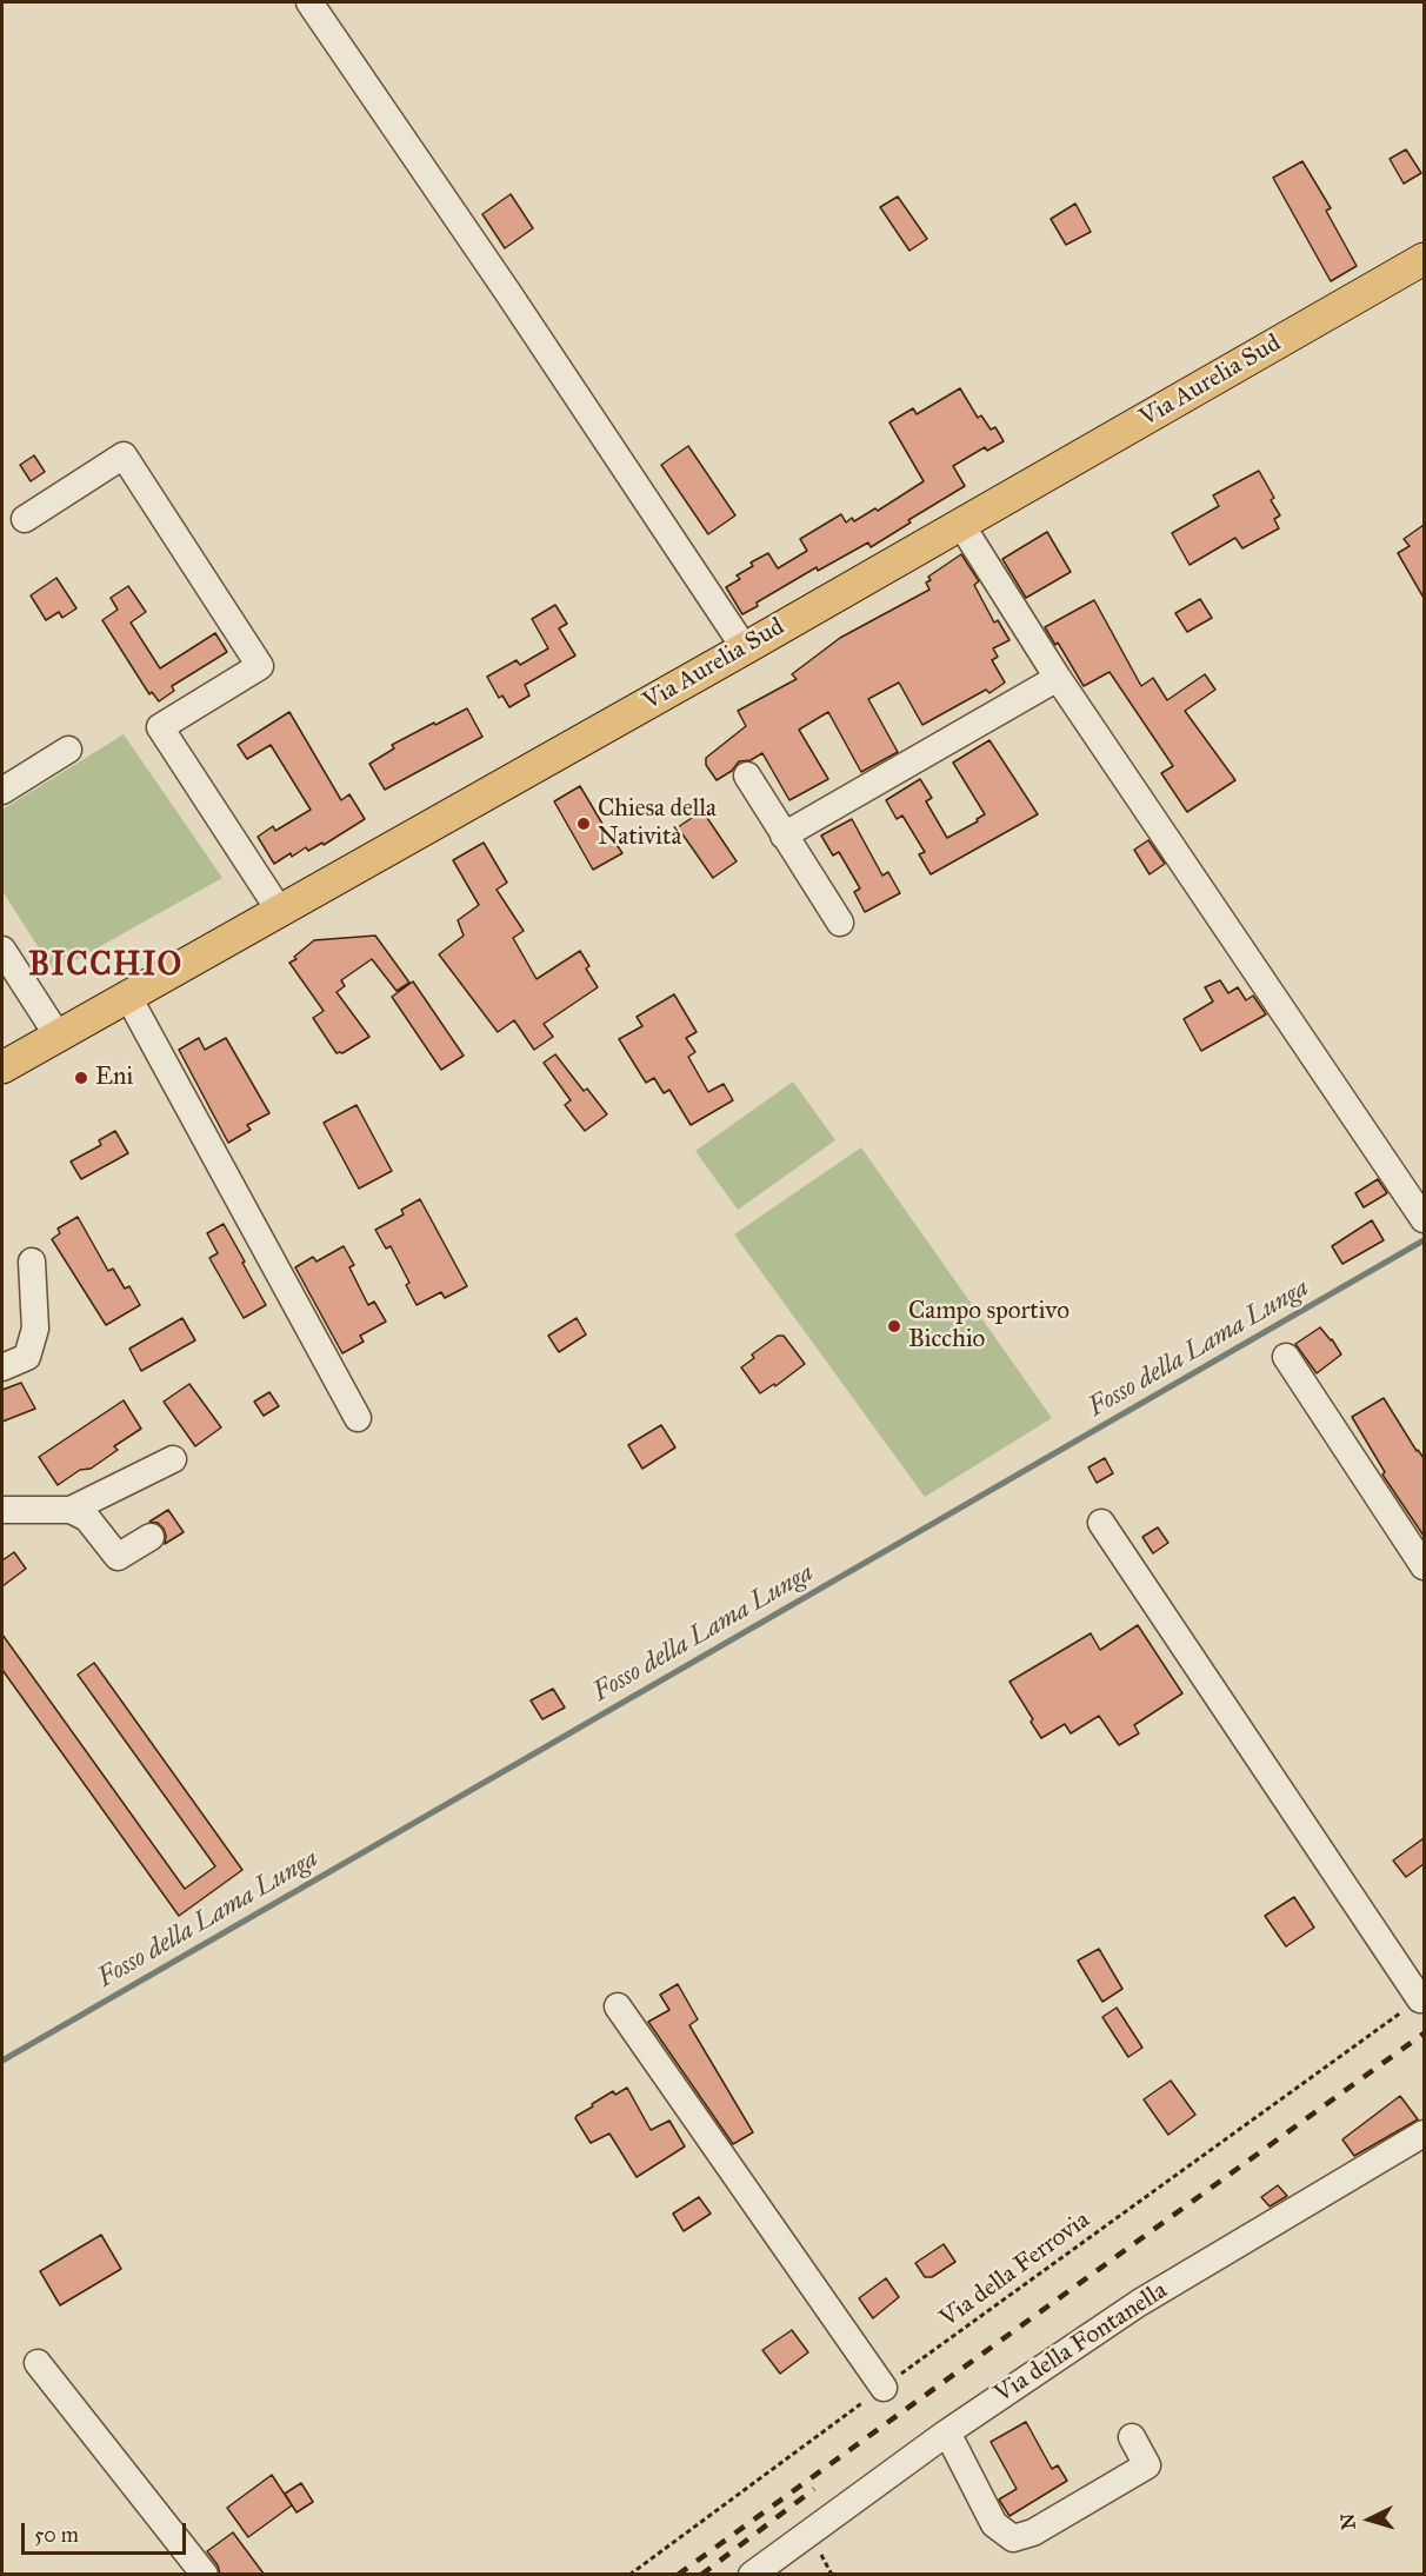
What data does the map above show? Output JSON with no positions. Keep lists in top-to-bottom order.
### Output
{
  "streets": {
    "main road": ["Via Aurelia Sud"],
    "street": ["Via della Fontanella"],
    "path": ["Via della Ferrovia"]
  },
  "districts": ["BICCHIO"],
  "water": ["Fosso della Lama Lunga"],
  "places": ["Chiesa della Natività", "Eni", "Campo sportivo Bicchio"],
  "scale_bar": "50 m",
  "north": "left"
}
